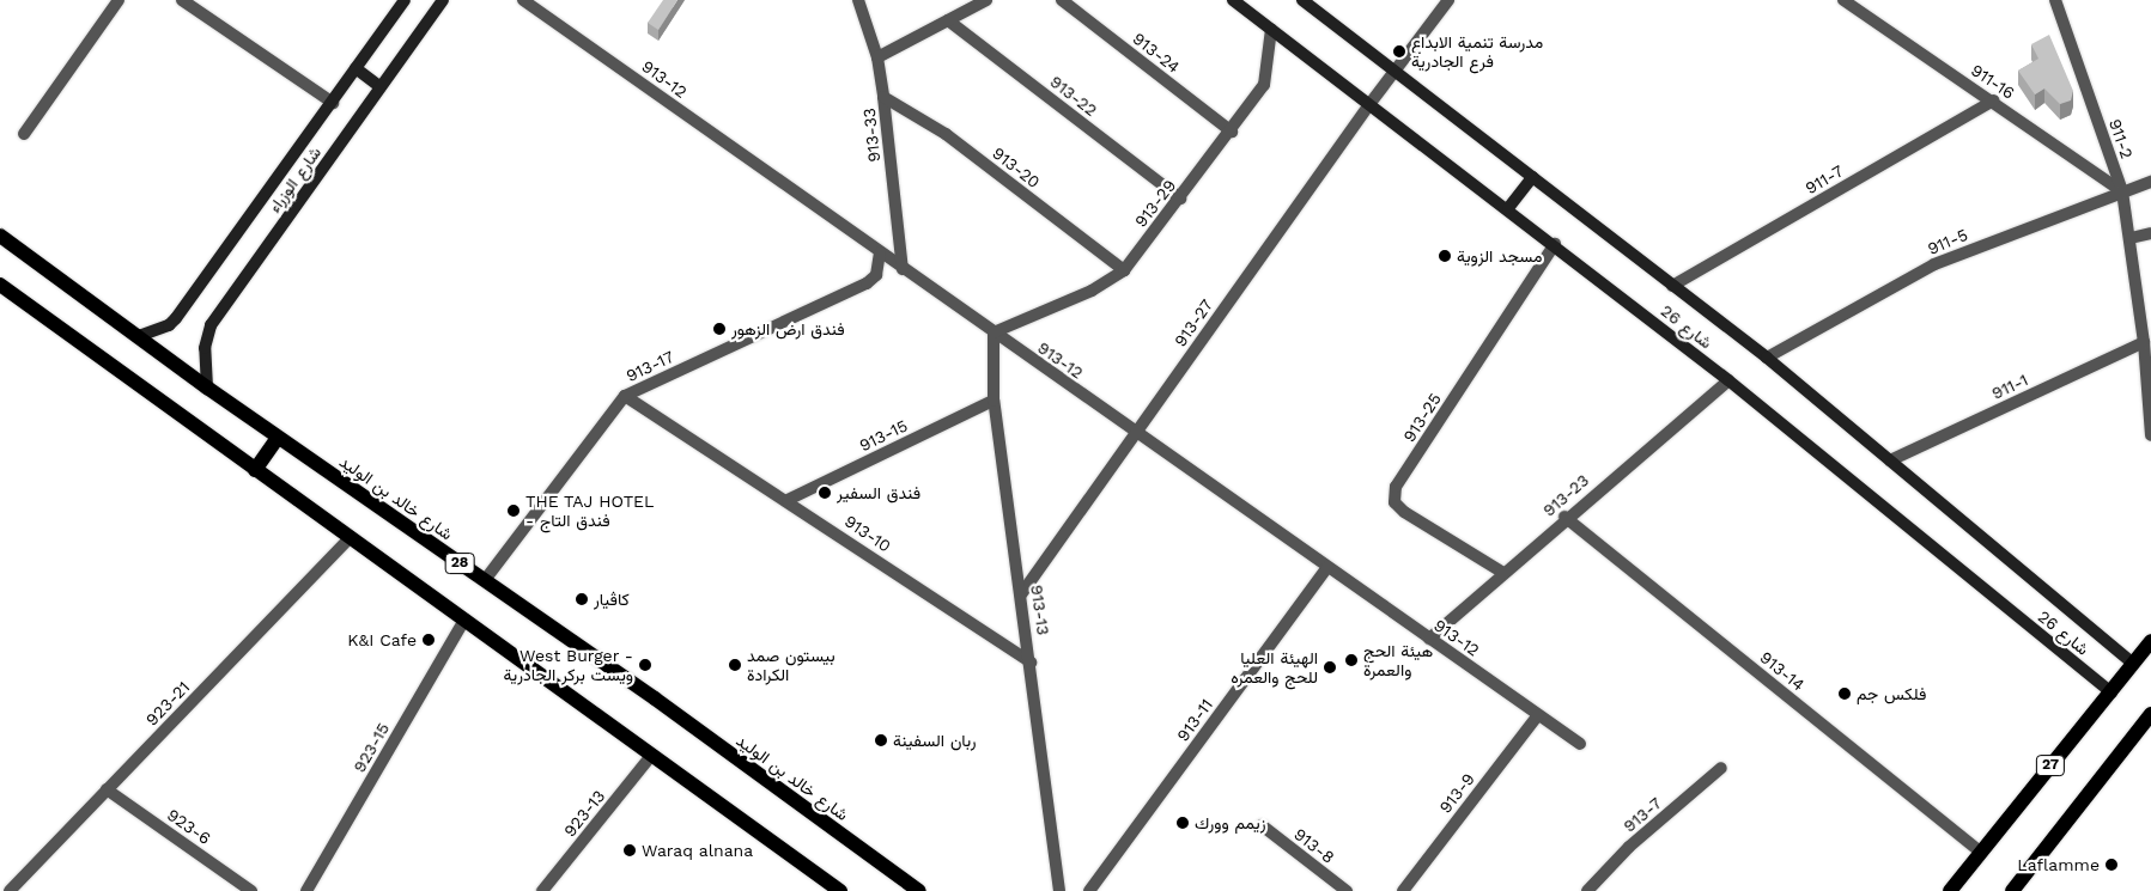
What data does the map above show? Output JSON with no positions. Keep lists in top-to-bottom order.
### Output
{
  "streets": {
    "main road": ["شارع خالد بن الوليد", "28", "27"],
    "street": [
      "913-24",
      "913-12",
      "911-16",
      "913-22",
      "913-33",
      "911-2",
      "913-20",
      "شارع الوزراء",
      "911-7",
      "913-29",
      "911-5",
      "913-27",
      "شارع 26",
      "913-17",
      "911-1",
      "913-25",
      "913-15",
      "913-23",
      "913-10",
      "913-13",
      "913-14",
      "923-21",
      "913-11",
      "923-15",
      "913-9",
      "923-13",
      "913-7",
      "923-6",
      "913-8"
    ]
  },
  "crossings": [
    ["913-24", "913-29"],
    ["913-12", "913-33"],
    ["913-12", "913-29"],
    ["913-12", "913-27"],
    ["913-12", "913-17"],
    ["913-12", "913-23"],
    ["913-12", "913-13"],
    ["913-12", "913-11"],
    ["913-12", "913-9"],
    ["911-16", "911-2"],
    ["911-16", "911-7"],
    ["911-16", "911-5"],
    ["913-22", "913-29"],
    ["913-33", "913-20"],
    ["911-2", "911-5"],
    ["911-2", "911-1"],
    ["913-20", "913-29"],
    ["شارع الوزراء", "شارع خالد بن الوليد"],
    ["911-7", "شارع 26"],
    ["913-29", "شارع 26"],
    ["913-29", "913-13"],
    ["911-5", "شارع 26"],
    ["913-27", "شارع 26"],
    ["913-27", "913-13"],
    ["شارع 26", "911-1"],
    ["شارع 26", "913-25"],
    ["شارع 26", "913-23"],
    ["شارع 26", "27"],
    ["913-17", "شارع خالد بن الوليد"],
    ["913-17", "913-10"],
    ["913-25", "913-23"],
    ["913-15", "913-10"],
    ["913-15", "913-13"],
    ["913-23", "913-14"],
    ["913-10", "913-13"],
    ["913-14", "27"],
    ["923-21", "923-6"]
  ],
  "places": [
    "مدرسة تنمية الابداع فرع الجادرية",
    "مسجد الزوية",
    "فندق ارض الزهور",
    "فندق السفير",
    "THE TAJ HOTEL - فندق التاج",
    "كاڤيار",
    "K&I Cafe",
    "هيئة الحج والعمرة",
    "West Burger - ويست بركر الجادرية",
    "بيستون صمد الكرادة",
    "الهيئة العليا للحج والعمره",
    "فلكس جم",
    "ربان السفينة",
    "زيمم وورك",
    "Waraq alnana",
    "Laflamme"
  ]
}
